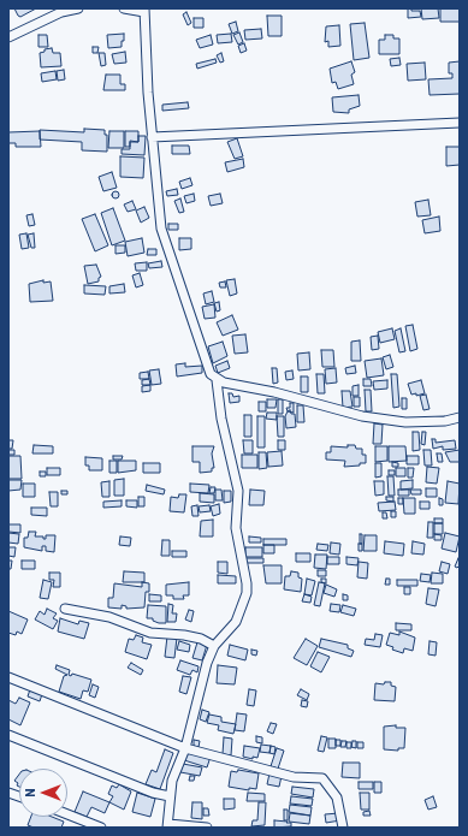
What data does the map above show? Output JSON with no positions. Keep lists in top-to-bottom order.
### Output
{
  "north": "left"
}
